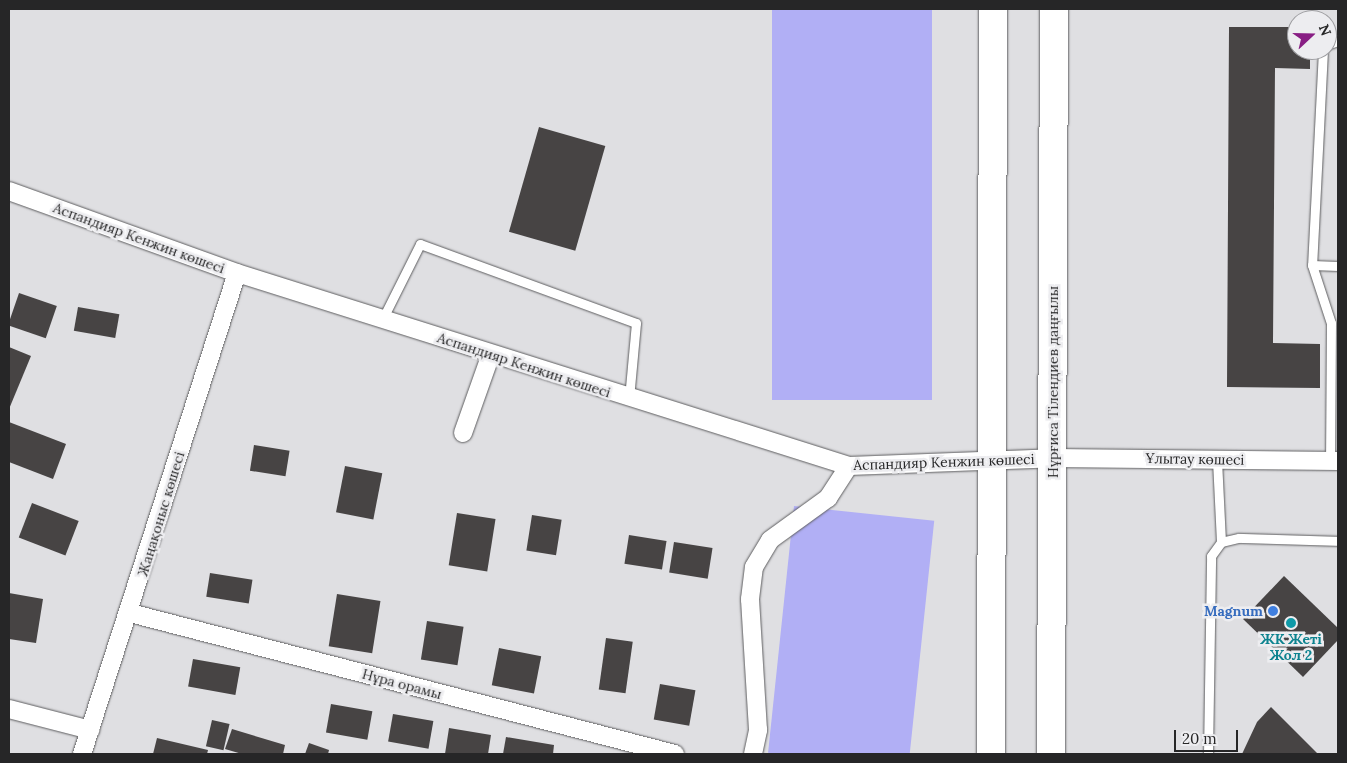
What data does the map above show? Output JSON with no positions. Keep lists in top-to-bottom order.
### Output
{
  "streets": {
    "main road": ["Нұрғиса Тілендиев даңғылы"],
    "street": [
      "Аспандияр Кенжин көшесі",
      "Ұлытау көшесі",
      "Жаңақоныс көшесі",
      "Нұра орамы"
    ]
  },
  "crossings": [
    ["Аспандияр Кенжин көшесі", "Нұрғиса Тілендиев даңғылы"],
    ["Аспандияр Кенжин көшесі", "Ұлытау көшесі"],
    ["Аспандияр Кенжин көшесі", "Жаңақоныс көшесі"],
    ["Нұрғиса Тілендиев даңғылы", "Ұлытау көшесі"],
    ["Жаңақоныс көшесі", "Нұра орамы"]
  ],
  "places": ["Magnum", "ЖК Жеті Жол 2"],
  "scale_bar": "20 m",
  "north": "right"
}
